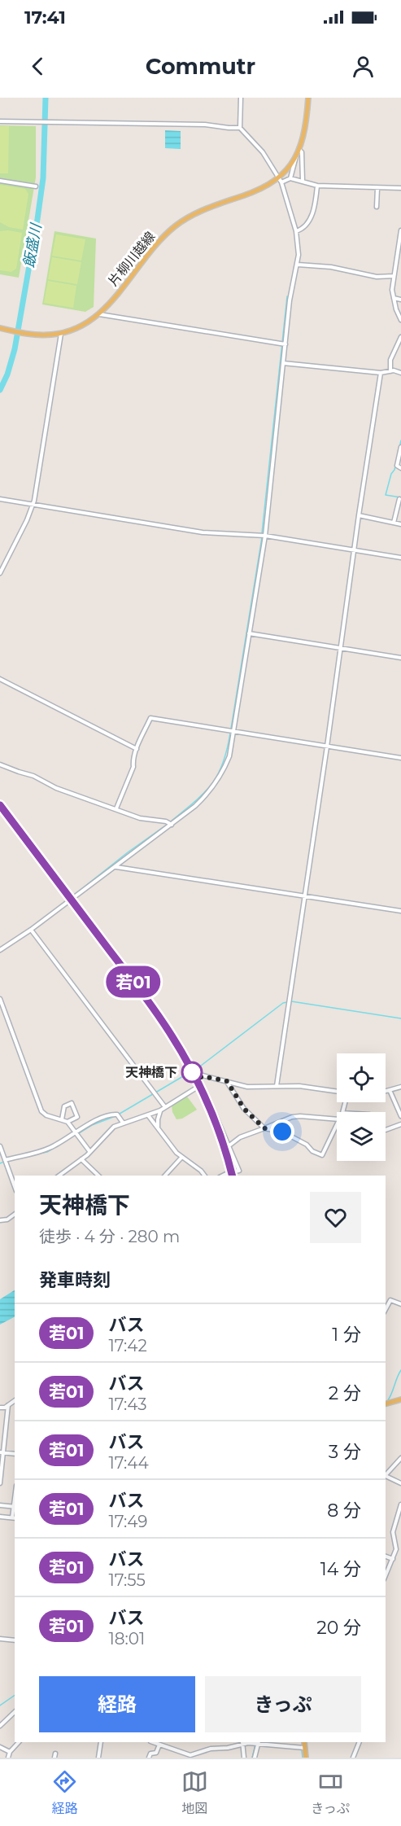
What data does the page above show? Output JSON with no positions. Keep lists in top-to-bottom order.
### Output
{
  "streets": {
    "main road": ["片柳川越線"]
  },
  "water": ["飯盛川"],
  "places": ["天神橋下"],
  "lines": ["bus line 若01"],
  "page": {
    "status": "17:41",
    "header": "Commutr",
    "on_map": "若01",
    "heading": [
      ["天神橋下", "徒歩 · 4 分 · 280 m"],
      "発車時刻"
    ],
    "list": [
      {
        "mark": "若01",
        "name": "バス",
        "note": "17:42",
        "value": "1 分"
      },
      {
        "mark": "若01",
        "name": "バス",
        "note": "17:43",
        "value": "2 分"
      },
      {
        "mark": "若01",
        "name": "バス",
        "note": "17:44",
        "value": "3 分"
      },
      {
        "mark": "若01",
        "name": "バス",
        "note": "17:49",
        "value": "8 分"
      },
      {
        "mark": "若01",
        "name": "バス",
        "note": "17:55",
        "value": "14 分"
      },
      {
        "mark": "若01",
        "name": "バス",
        "note": "18:01",
        "value": "20 分"
      }
    ],
    "buttons": ["経路", "きっぷ"],
    "tabs": ["経路", "地図", "きっぷ"]
  }
}
